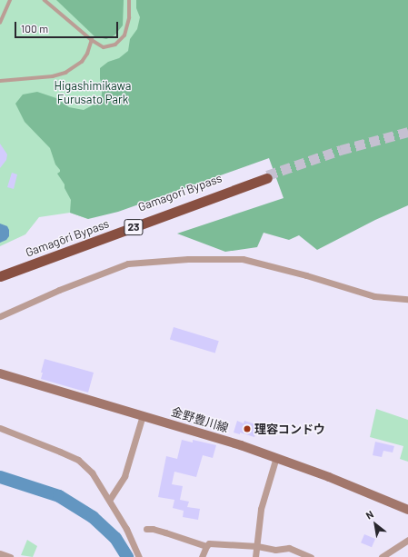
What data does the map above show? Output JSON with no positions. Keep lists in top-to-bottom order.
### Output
{
  "streets": {
    "highway": ["Gamagori Bypass", "23", "Gamagōri Bypass"],
    "main road": ["金野豊川線"]
  },
  "crossings": [
    ["Gamagori Bypass", "Gamagōri Bypass"]
  ],
  "parks": ["Higashimikawa Furusato Park"],
  "places": ["理容コンドウ"],
  "scale_bar": "100 m",
  "north": "top left"
}
